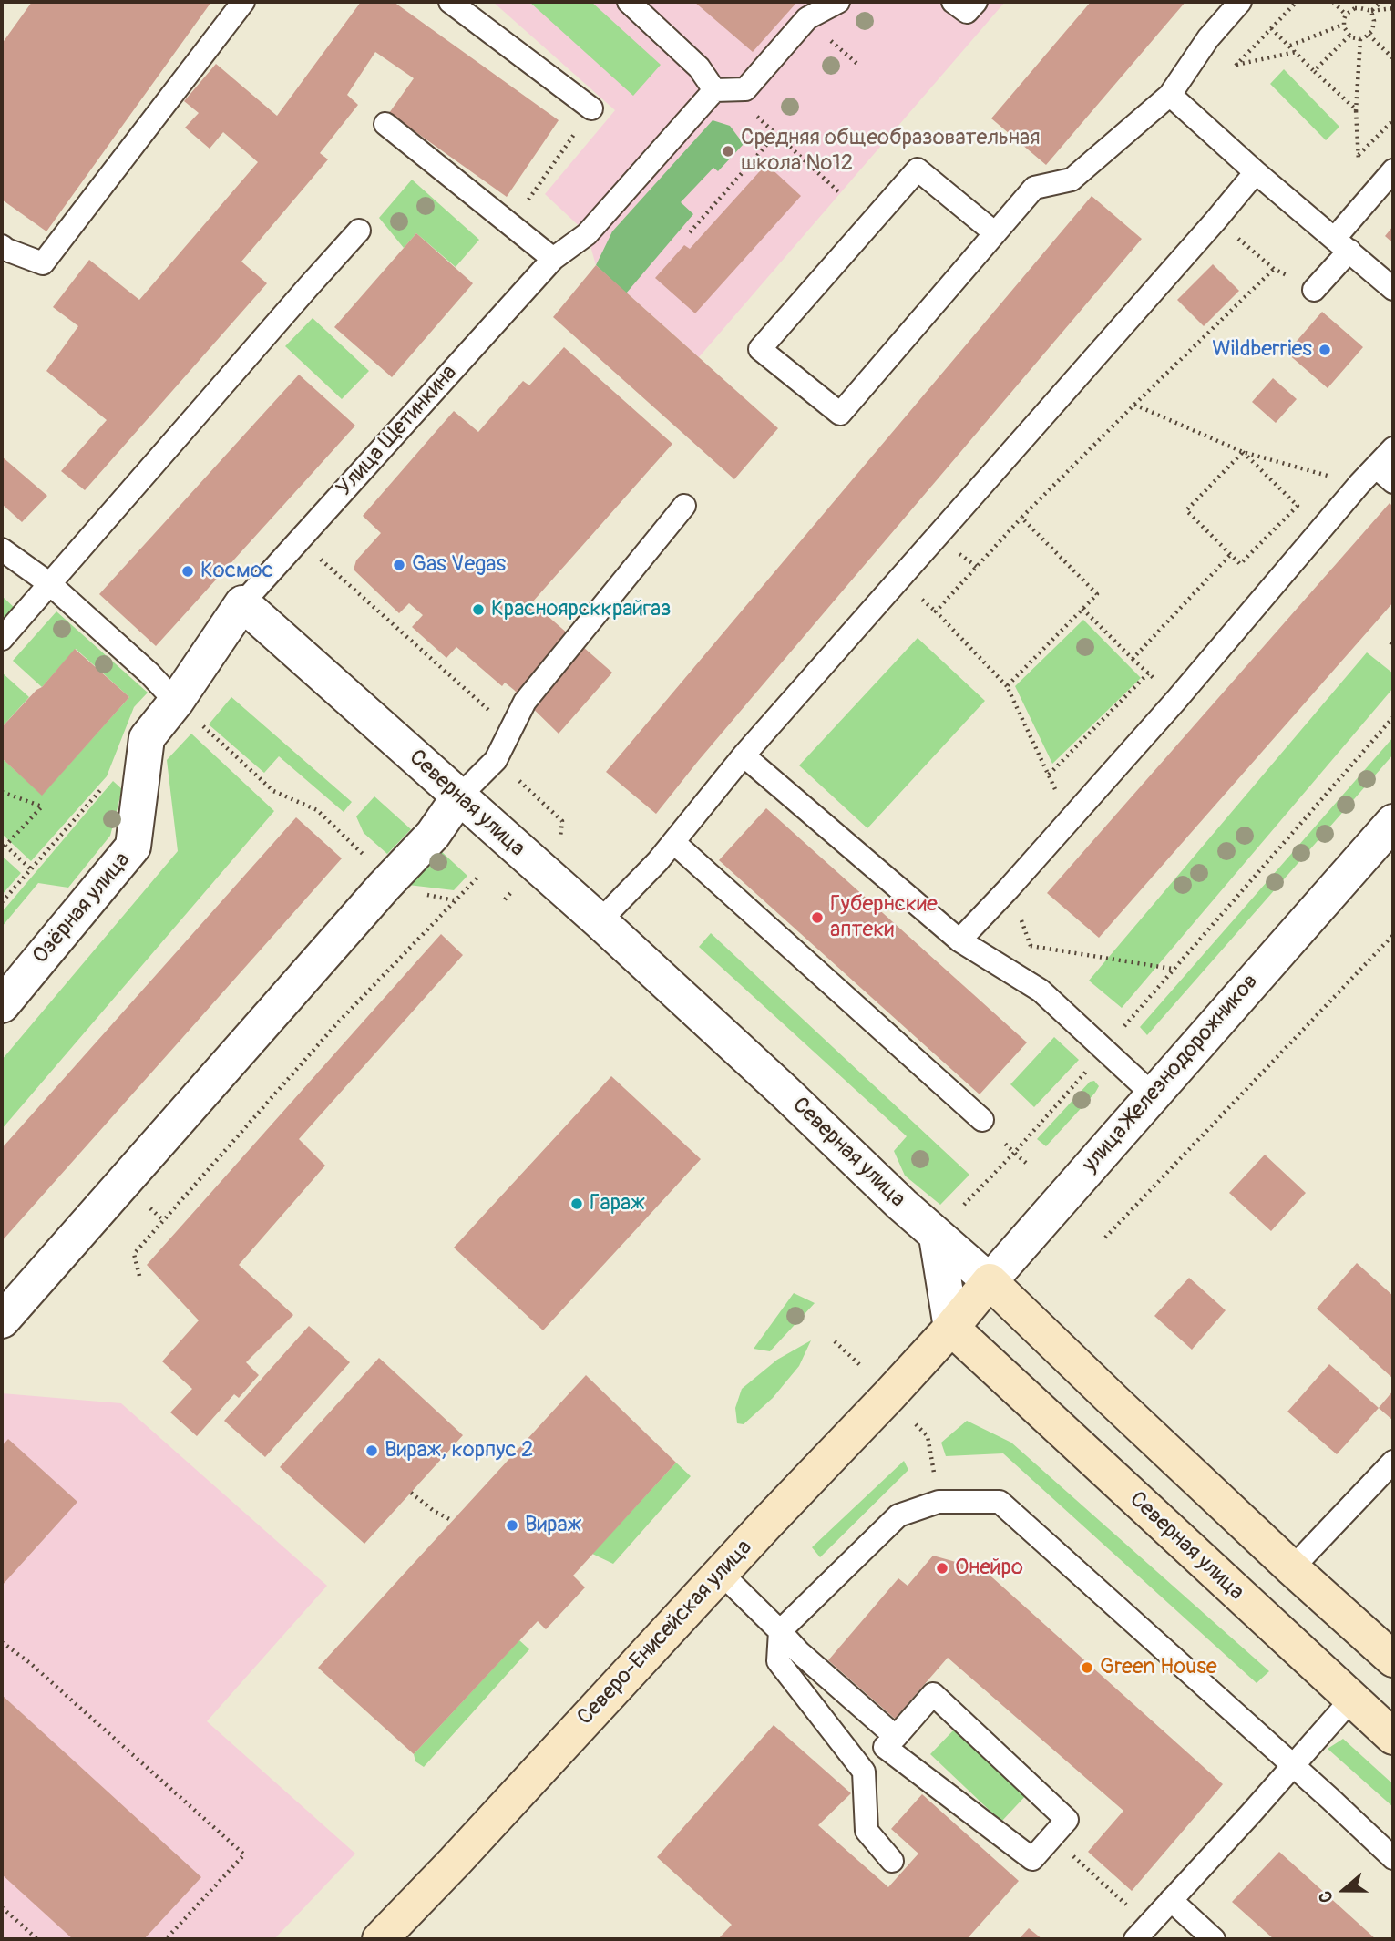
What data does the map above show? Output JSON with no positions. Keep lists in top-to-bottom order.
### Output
{
  "streets": {
    "main road": ["Северная улица", "улица Железнодорожников", "Северо-Енисейская улица"],
    "street": ["Озёрная улица"],
    "lane": ["Улица Щетинкина"]
  },
  "crossings": [
    ["Улица Щетинкина", "Северная улица"],
    ["Улица Щетинкина", "Озёрная улица"],
    ["Северная улица", "Озёрная улица"],
    ["Северная улица", "улица Железнодорожников"],
    ["Северная улица", "Северо-Енисейская улица"],
    ["улица Железнодорожников", "Северо-Енисейская улица"]
  ],
  "places": [
    "Средняя общеобразовательная школа №12",
    "Wildberries",
    "Gas Vegas",
    "Космос",
    "Красноярсккрайгаз",
    "Губернские аптеки",
    "Гараж",
    "Вираж, корпус 2",
    "Вираж",
    "Онейро",
    "Green House"
  ],
  "north": "left"
}
